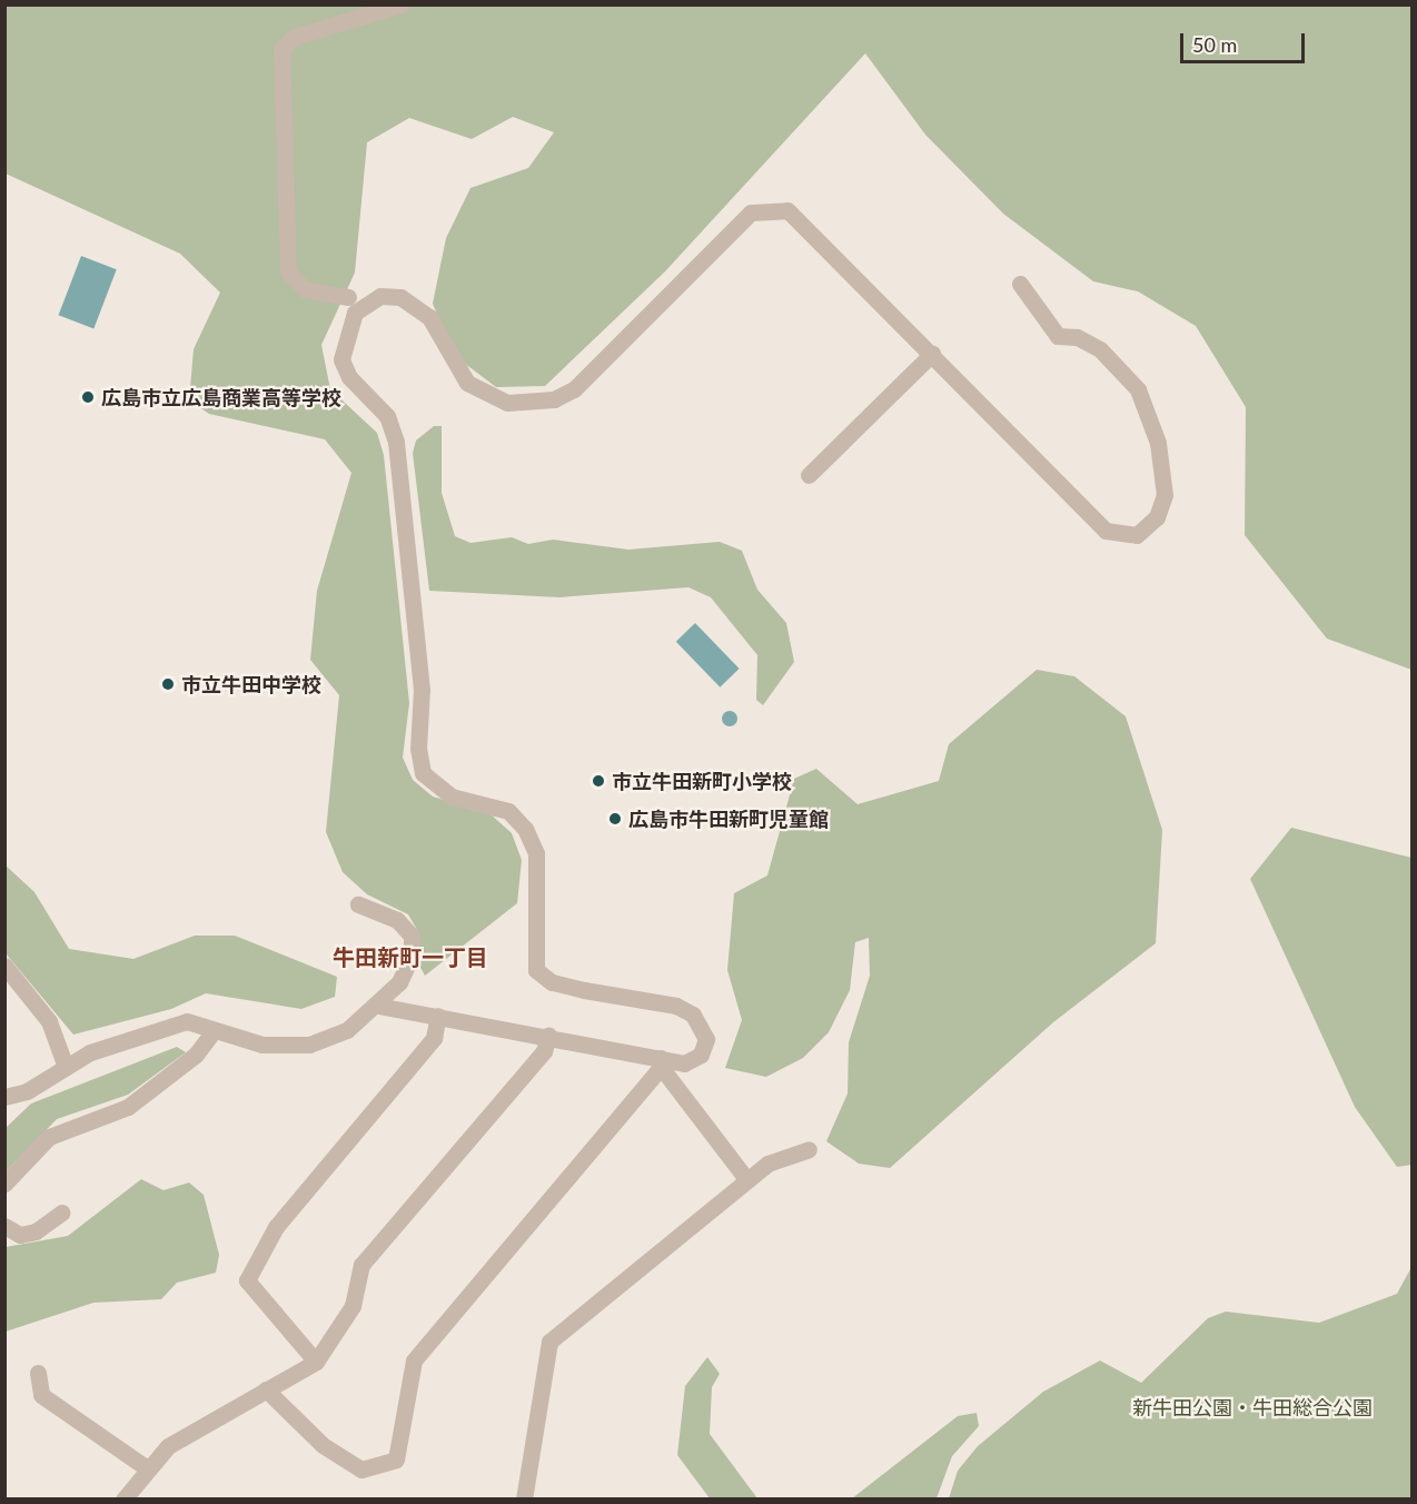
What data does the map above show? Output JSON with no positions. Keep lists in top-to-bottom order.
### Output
{
  "districts": ["牛田新町一丁目"],
  "parks": ["新牛田公園・牛田総合公園"],
  "places": [
    "広島市立広島商業高等学校",
    "市立牛田中学校",
    "市立牛田新町小学校",
    "広島市牛田新町児童館"
  ],
  "scale_bar": "50 m"
}
